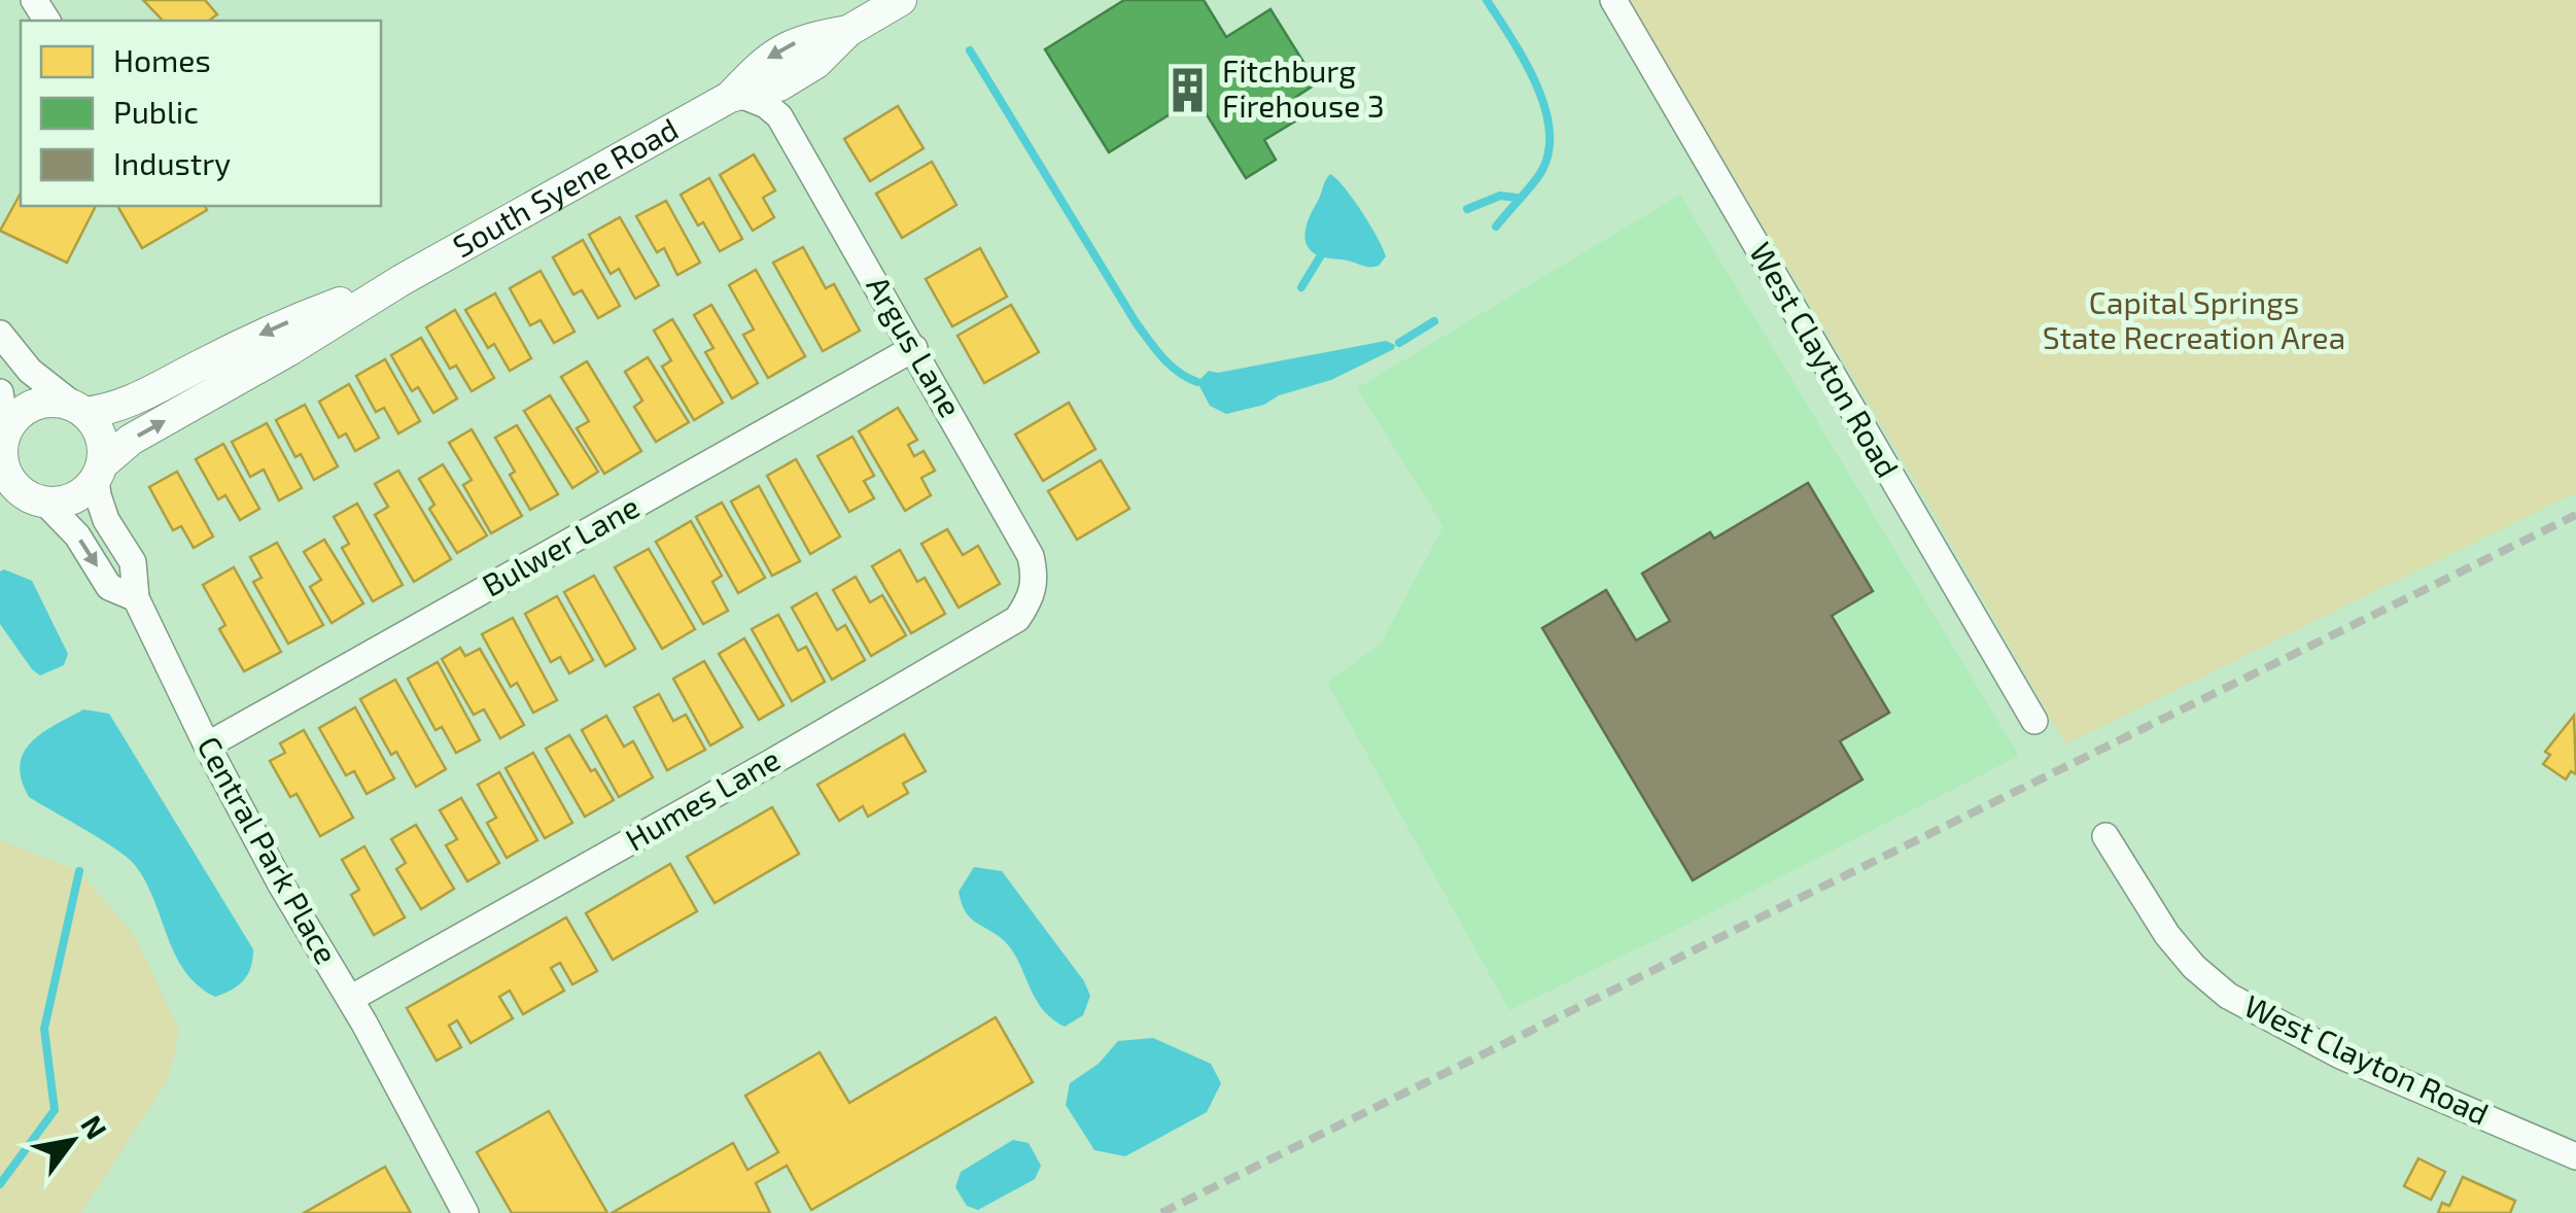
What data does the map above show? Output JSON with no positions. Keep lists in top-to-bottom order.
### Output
{
  "streets": {
    "street": [
      "South Syene Road",
      "Argus Lane",
      "West Clayton Road",
      "Bulwer Lane",
      "Humes Lane",
      "Central Park Place"
    ]
  },
  "crossings": [
    ["South Syene Road", "Argus Lane"],
    ["South Syene Road", "Central Park Place"],
    ["Argus Lane", "Bulwer Lane"],
    ["Argus Lane", "Humes Lane"],
    ["Bulwer Lane", "Central Park Place"],
    ["Humes Lane", "Central Park Place"]
  ],
  "parks": ["Capital Springs State Recreation Area"],
  "places": {
    "building": ["Fitchburg Firehouse 3"]
  },
  "legend": ["Homes", "Public", "Industry"],
  "north": "top right"
}
